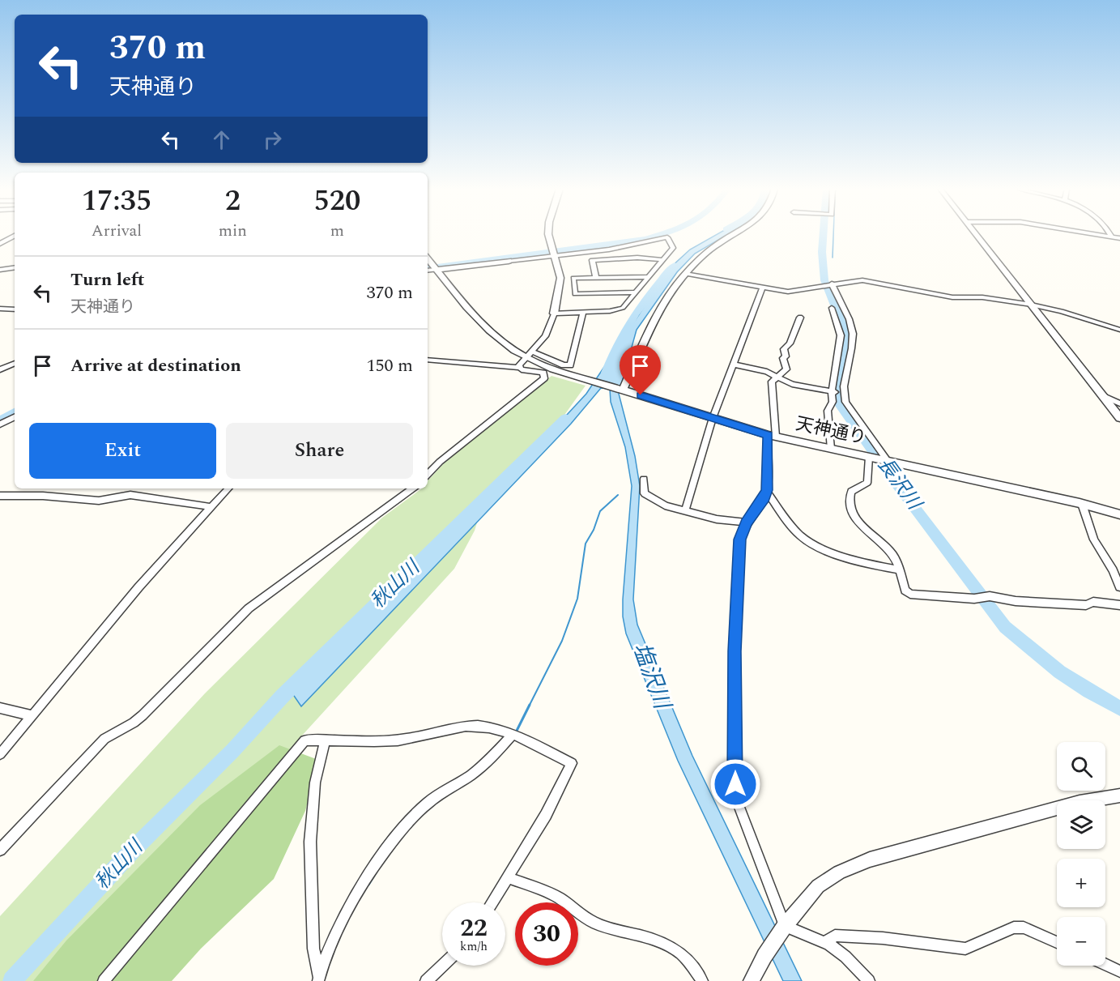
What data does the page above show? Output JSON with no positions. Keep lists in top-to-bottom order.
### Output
{
  "streets": {
    "street": ["天神通り"]
  },
  "water": ["長沢川", "秋山川", "塩沢川"],
  "page": {
    "turn": ["370 m", "天神通り"],
    "eta": [
      "17:35",
      "Arrival",
      "2",
      "min",
      "520",
      "m"
    ],
    "list": [
      {
        "name": "Turn left",
        "note": "天神通り",
        "value": "370 m"
      },
      {
        "name": "Arrive at destination",
        "value": "150 m"
      }
    ],
    "buttons": ["Exit", "Share"],
    "map_buttons": ["+", "−"],
    "speed": "22 km/h",
    "limit": "30"
  }
}
